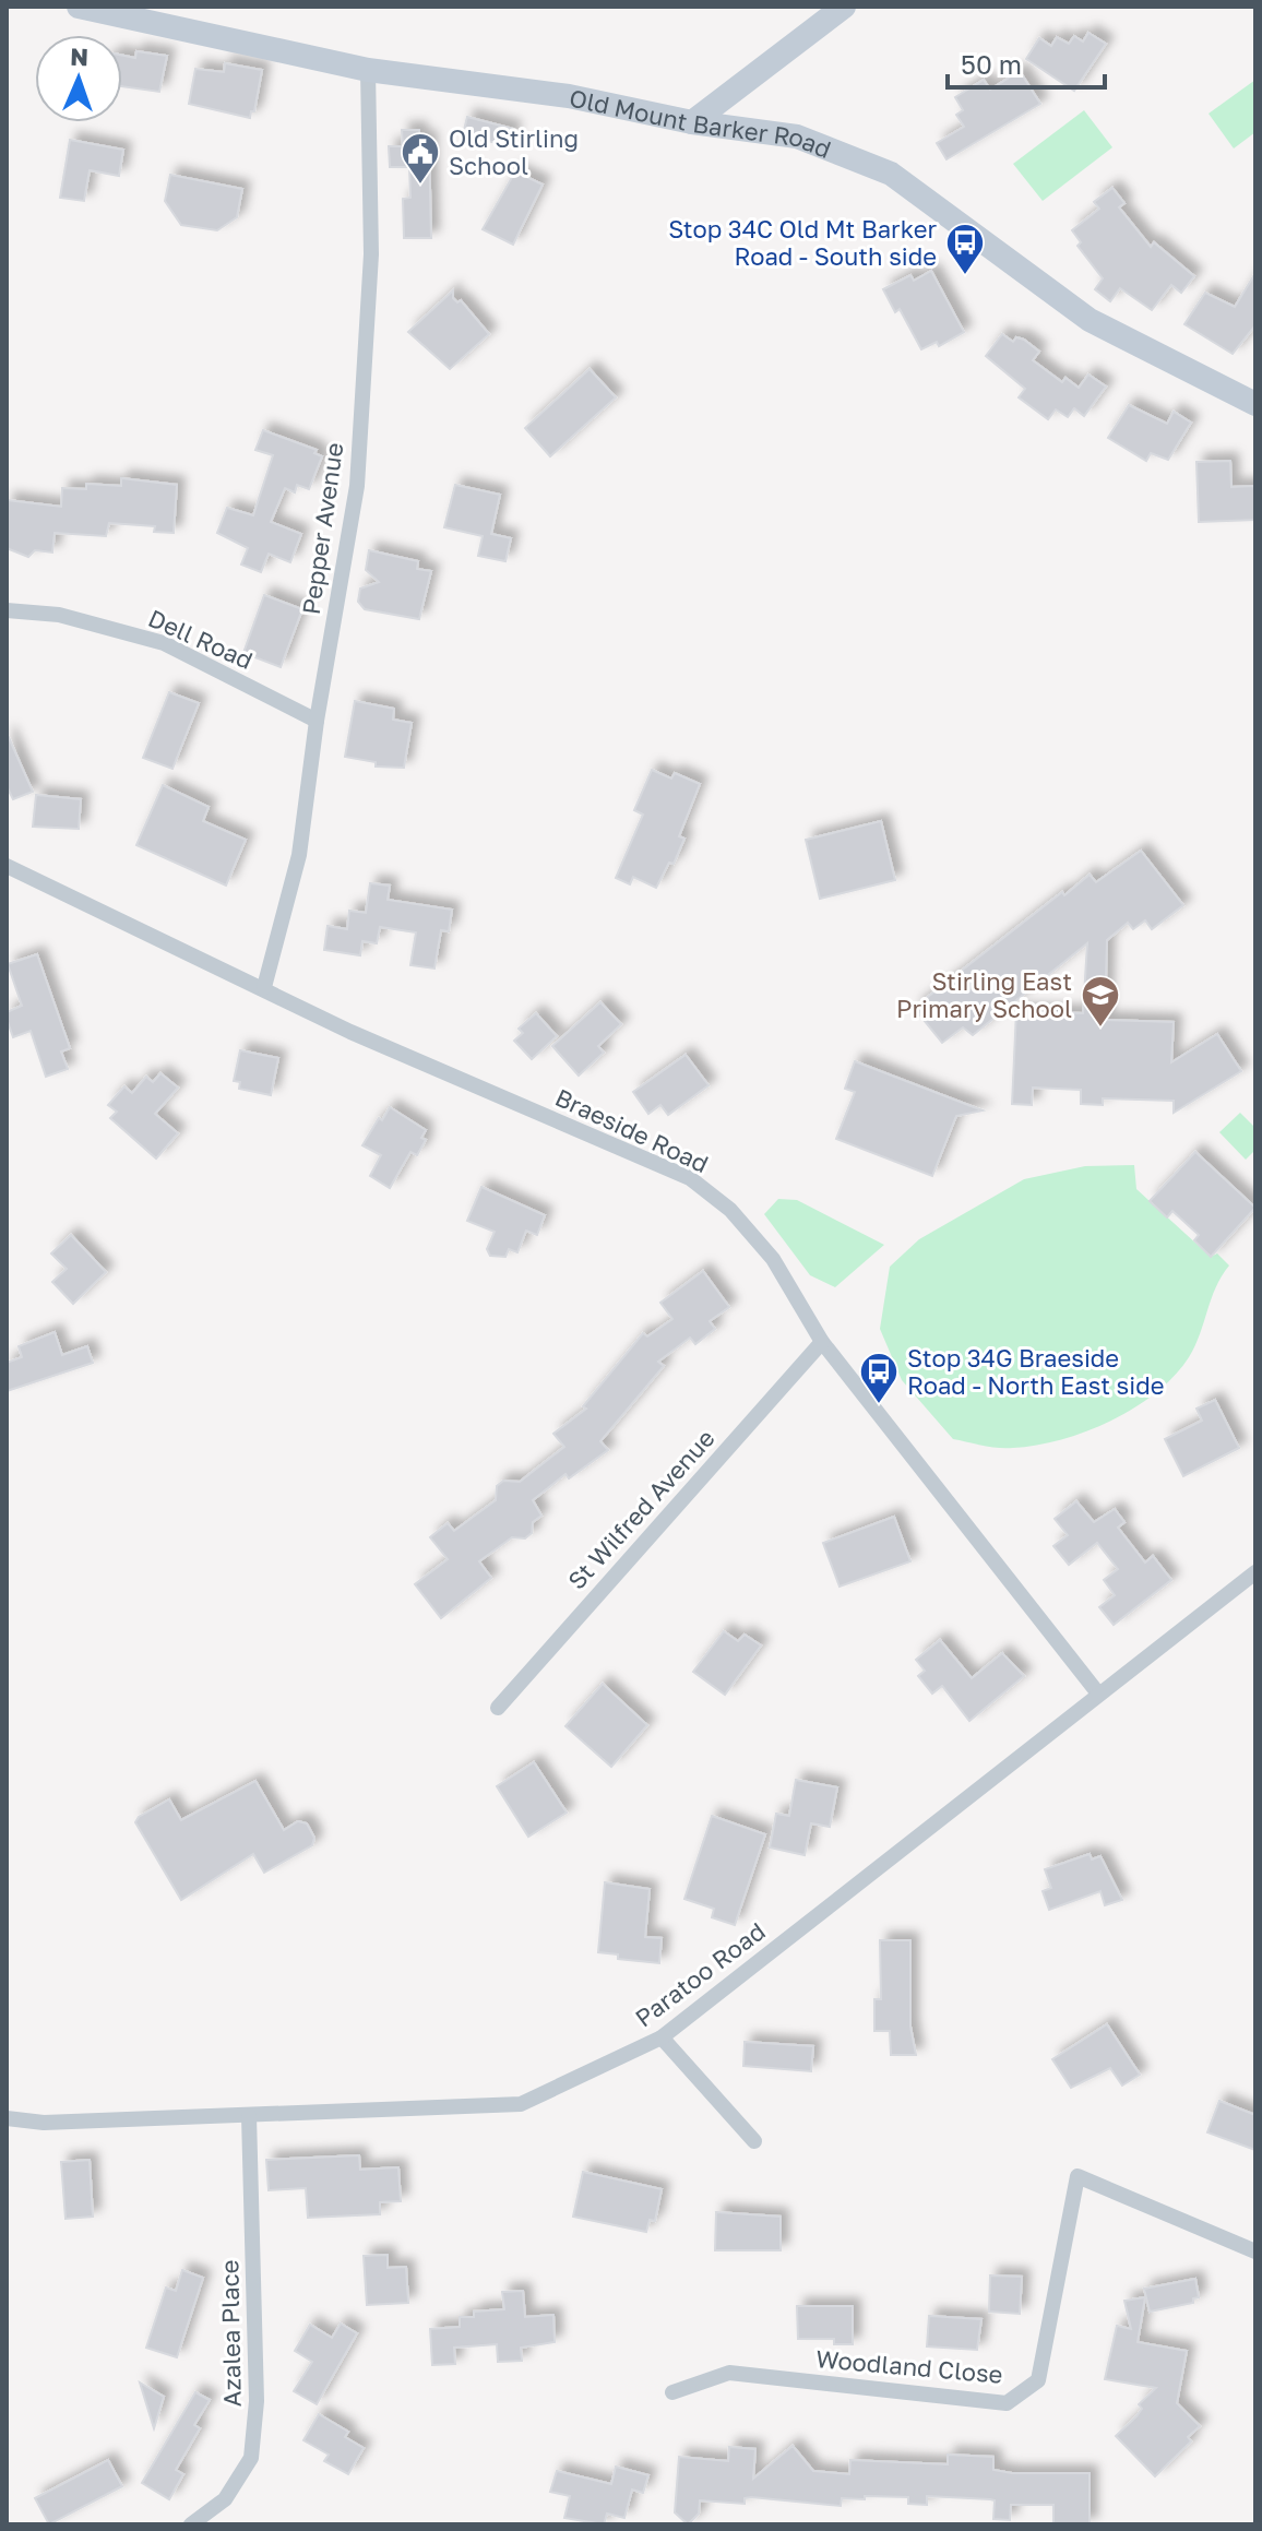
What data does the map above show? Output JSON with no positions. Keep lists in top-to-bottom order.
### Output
{
  "streets": {
    "main road": ["Old Mount Barker Road"],
    "street": [
      "Pepper Avenue",
      "Dell Road",
      "Braeside Road",
      "St Wilfred Avenue",
      "Paratoo Road",
      "Azalea Place",
      "Woodland Close"
    ]
  },
  "crossings": [
    ["Old Mount Barker Road", "Pepper Avenue"],
    ["Pepper Avenue", "Dell Road"],
    ["Pepper Avenue", "Braeside Road"],
    ["Braeside Road", "St Wilfred Avenue"],
    ["Braeside Road", "Paratoo Road"],
    ["Paratoo Road", "Azalea Place"]
  ],
  "places": {
    "public building": ["Old Stirling School"],
    "bus stop": ["Stop 34C Old Mt Barker Road - South side", "Stop 34G Braeside Road - North East side"],
    "school or university": ["Stirling East Primary School"]
  },
  "scale_bar": "50 m",
  "north": "top"
}
